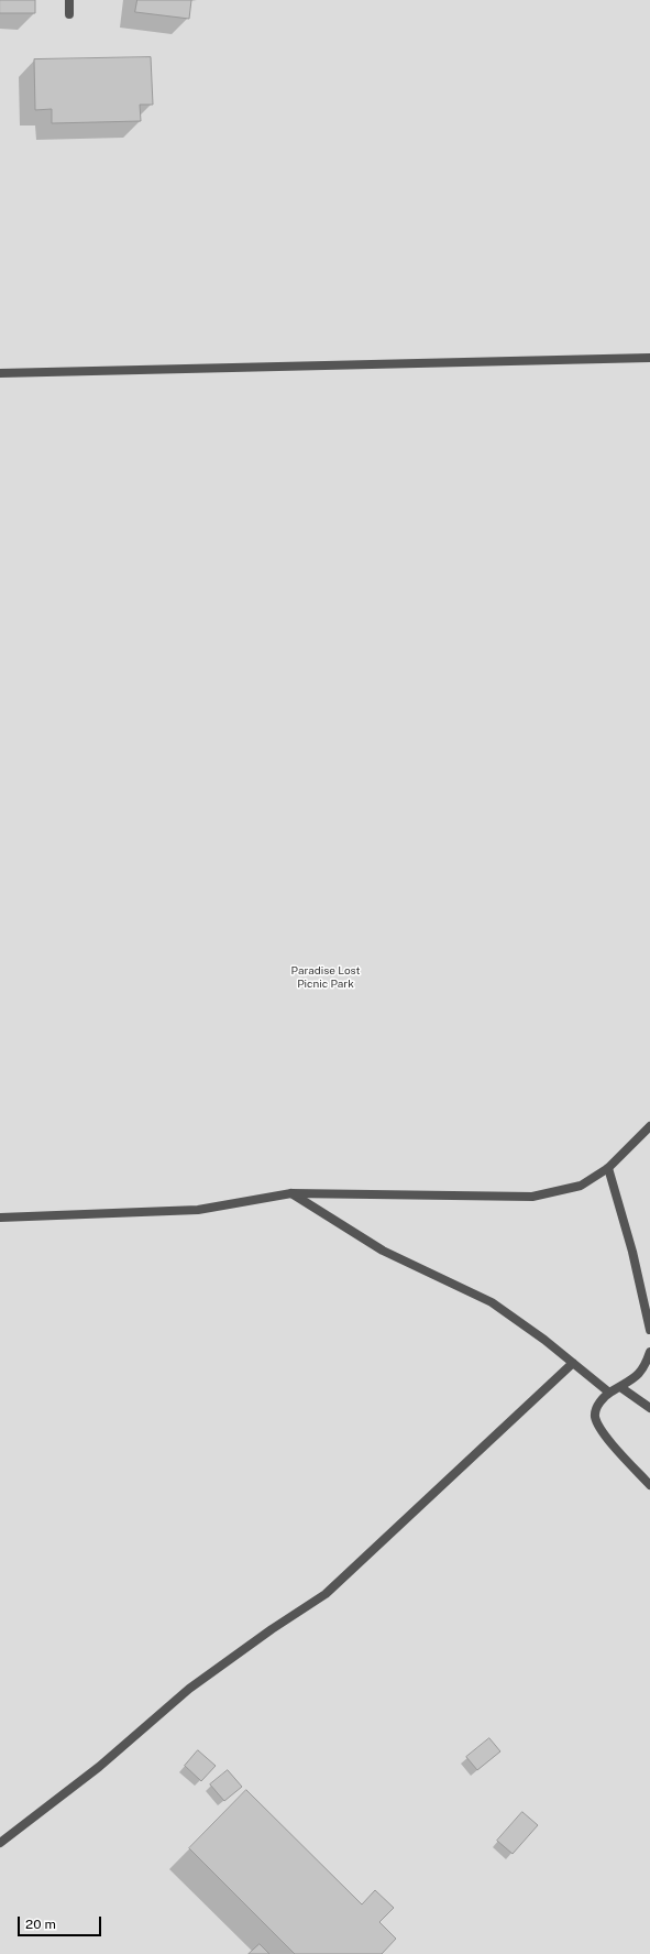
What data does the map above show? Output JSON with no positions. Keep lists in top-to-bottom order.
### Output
{
  "parks": ["Paradise Lost Picnic Park"],
  "scale_bar": "20 m"
}
